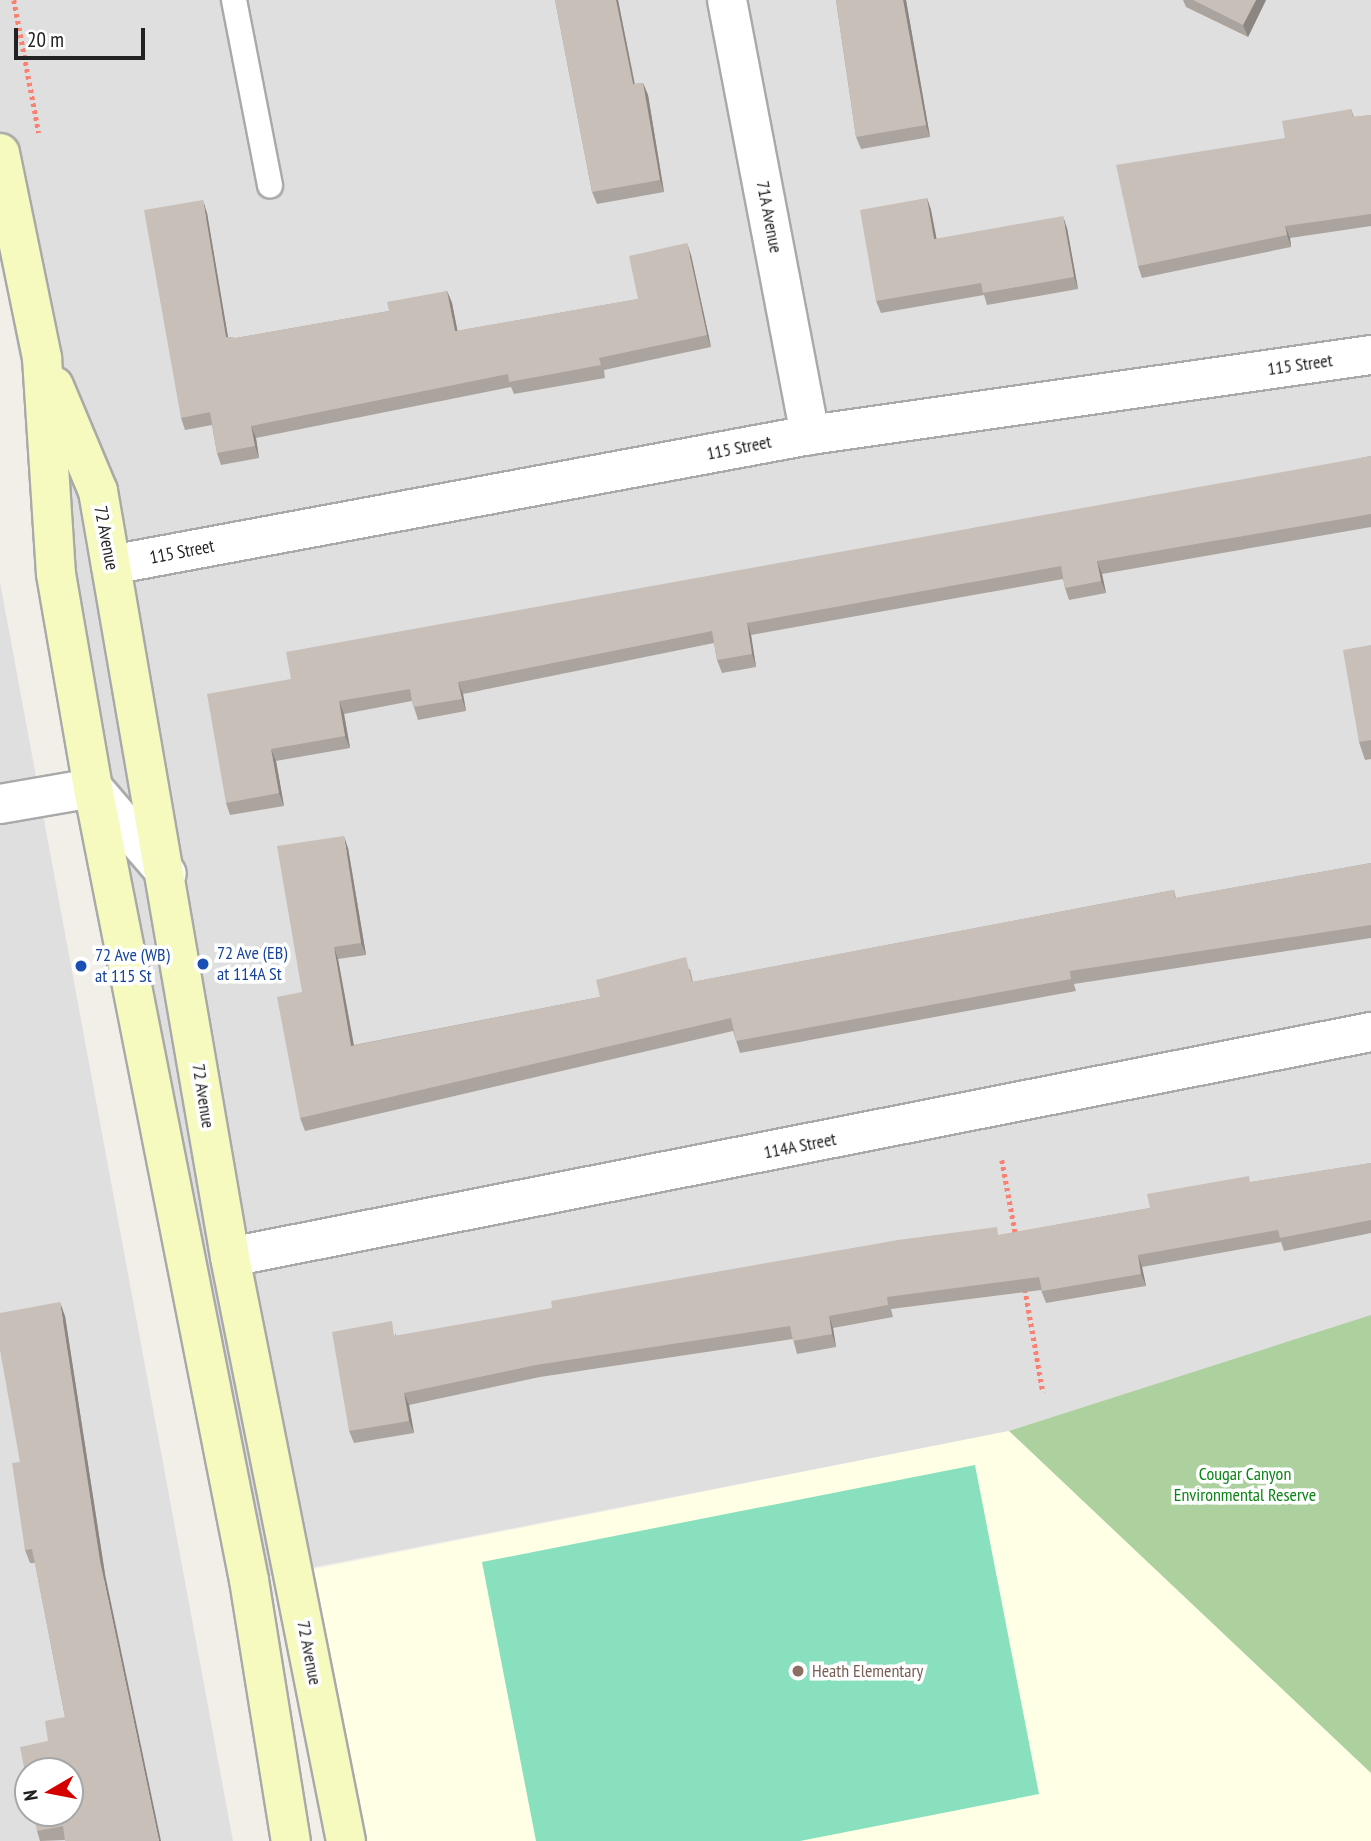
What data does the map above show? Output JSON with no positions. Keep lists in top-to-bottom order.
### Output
{
  "streets": {
    "main road": ["72 Avenue"],
    "street": ["71A Avenue", "115 Street", "114A Street"]
  },
  "crossings": [
    ["71A Avenue", "115 Street"],
    ["115 Street", "72 Avenue"],
    ["72 Avenue", "114A Street"]
  ],
  "parks": ["Cougar Canyon Environmental Reserve"],
  "places": ["72 Ave (EB) at 114A St", "72 Ave (WB) at 115 St", "Heath Elementary"],
  "scale_bar": "20 m",
  "north": "left"
}
